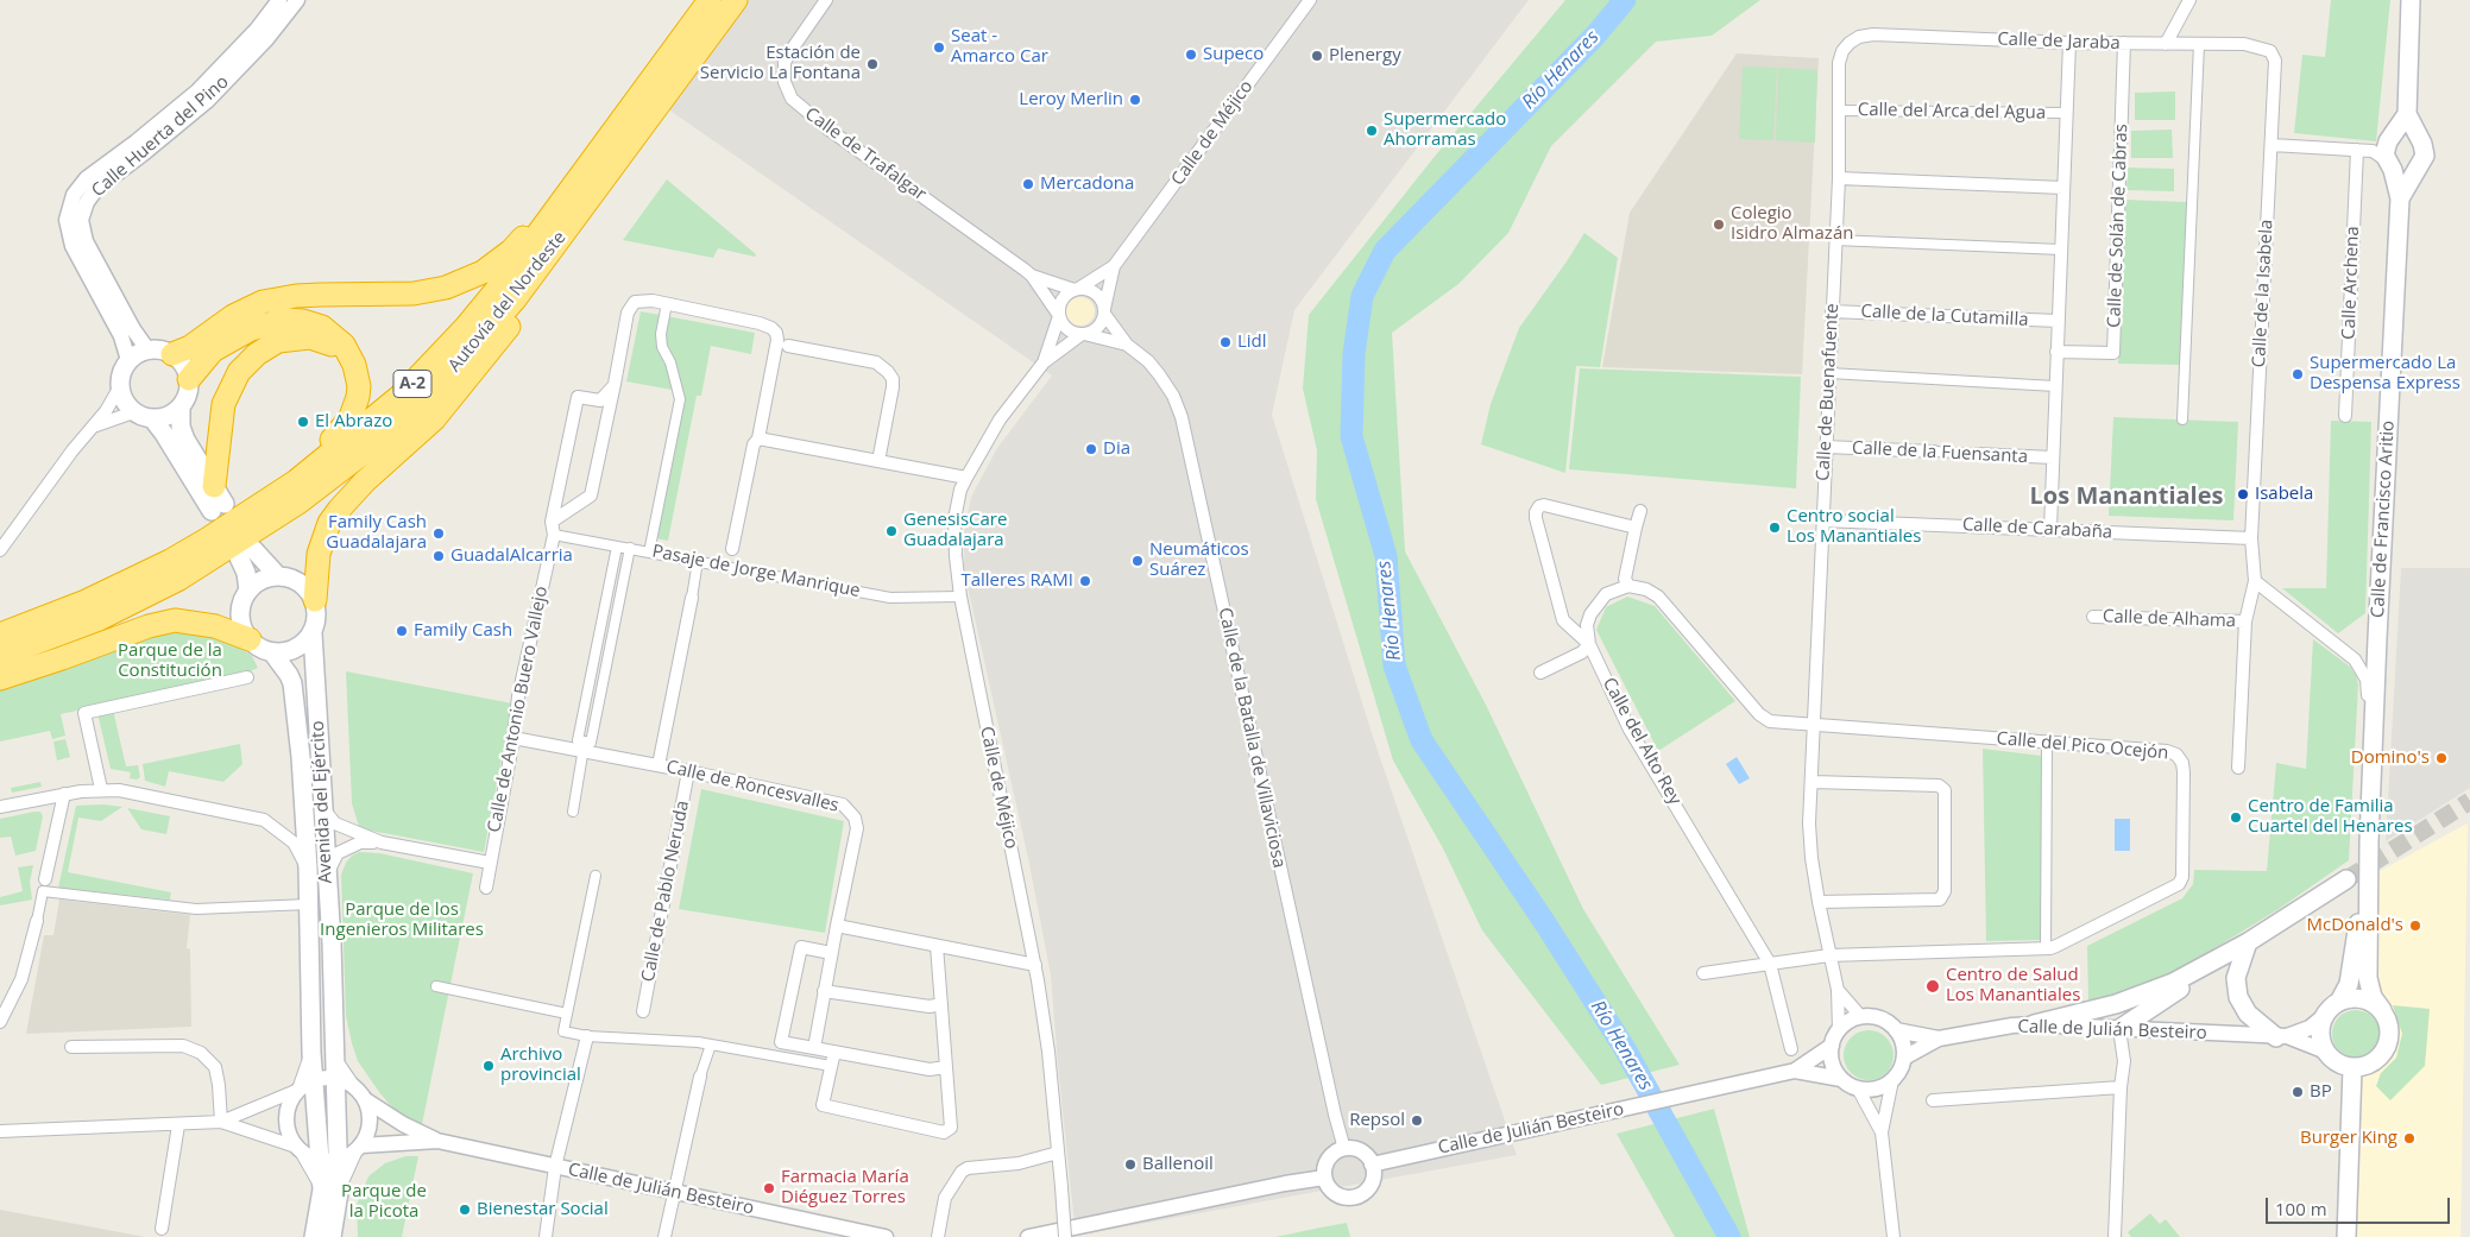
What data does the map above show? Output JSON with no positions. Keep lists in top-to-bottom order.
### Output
{
  "streets": {
    "highway": ["Autovía del Nordeste", "A-2"],
    "main road": ["Calle de Francisco Aritio", "Avenida del Ejército"],
    "street": [
      "Calle de Jaraba",
      "Calle del Arca del Agua",
      "Calle de Méjico",
      "Calle Huerta del Pino",
      "Calle de Trafalgar",
      "Calle de Solán de Cabras",
      "Calle Archena",
      "Calle de la Isabela",
      "Calle de la Cutamilla",
      "Calle de Buenafuente",
      "Calle de la Fuensanta",
      "Calle de Carabaña",
      "Pasaje de Jorge Manrique",
      "Calle de Alhama",
      "Calle de Antonio Buero Vallejo",
      "Calle de la Batalla de Villaviciosa",
      "Calle del Alto Rey",
      "Calle del Pico Ocejón",
      "Calle de Roncesvalles",
      "Calle de Pablo Neruda",
      "Calle de Julián Besteiro"
    ]
  },
  "crossings": [
    ["Calle de Jaraba", "Calle de Solán de Cabras"],
    ["Calle de Jaraba", "Calle de la Isabela"],
    ["Calle de Jaraba", "Calle de Buenafuente"],
    ["Calle del Arca del Agua", "Calle de Buenafuente"],
    ["Calle de Méjico", "Calle de Trafalgar"],
    ["Calle de Méjico", "Pasaje de Jorge Manrique"],
    ["Calle de Méjico", "Calle de la Batalla de Villaviciosa"],
    ["Calle de Trafalgar", "Calle de la Batalla de Villaviciosa"],
    ["Calle de la Isabela", "Calle de Carabaña"],
    ["Calle de la Isabela", "Calle de Alhama"],
    ["Calle de la Cutamilla", "Calle de Buenafuente"],
    ["Calle de Buenafuente", "Calle de la Fuensanta"],
    ["Calle de Buenafuente", "Calle de Carabaña"],
    ["Calle de Buenafuente", "Calle del Pico Ocejón"],
    ["Calle de Buenafuente", "Calle de Julián Besteiro"],
    ["Calle de Francisco Aritio", "Calle de Julián Besteiro"],
    ["Pasaje de Jorge Manrique", "Calle de Antonio Buero Vallejo"],
    ["Calle de Antonio Buero Vallejo", "Calle de Roncesvalles"],
    ["Calle de la Batalla de Villaviciosa", "Calle de Julián Besteiro"],
    ["Calle del Alto Rey", "Calle del Pico Ocejón"],
    ["Calle de Roncesvalles", "Calle de Pablo Neruda"]
  ],
  "districts": ["Los Manantiales"],
  "water": ["Río Henares"],
  "parks": ["Parque de la Constitución", "Parque de los Ingenieros Militares", "Parque de la Picota"],
  "places": [
    "Seat - Amarco Car",
    "Supeco",
    "Plenergy",
    "Estación de Servicio La Fontana",
    "Leroy Merlin",
    "Supermercado Ahorramas",
    "Mercadona",
    "Colegio Isidro Almazán",
    "Lidl",
    "Supermercado La Despensa Express",
    "El Abrazo",
    "Dia",
    "Isabela",
    "Centro social Los Manantiales",
    "GenesisCare Guadalajara",
    "Family Cash Guadalajara",
    "GuadalAlcarria",
    "Neumáticos Suárez",
    "Talleres RAMI",
    "Family Cash",
    "Domino's",
    "Centro de Familia Cuartel del Henares",
    "McDonald's",
    "Centro de Salud Los Manantiales",
    "Archivo provincial",
    "BP",
    "Repsol",
    "Burger King",
    "Ballenoil",
    "Farmacia María Diéguez Torres",
    "Bienestar Social"
  ],
  "scale_bar": "100 m"
}
